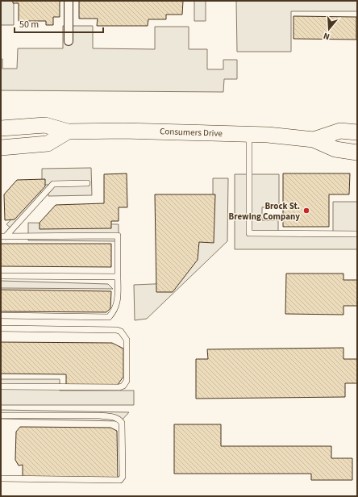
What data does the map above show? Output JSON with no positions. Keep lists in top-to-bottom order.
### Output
{
  "streets": {
    "main road": ["Consumers Drive"]
  },
  "places": ["Brock St. Brewing Company"],
  "scale_bar": "50 m",
  "north": "bottom"
}
